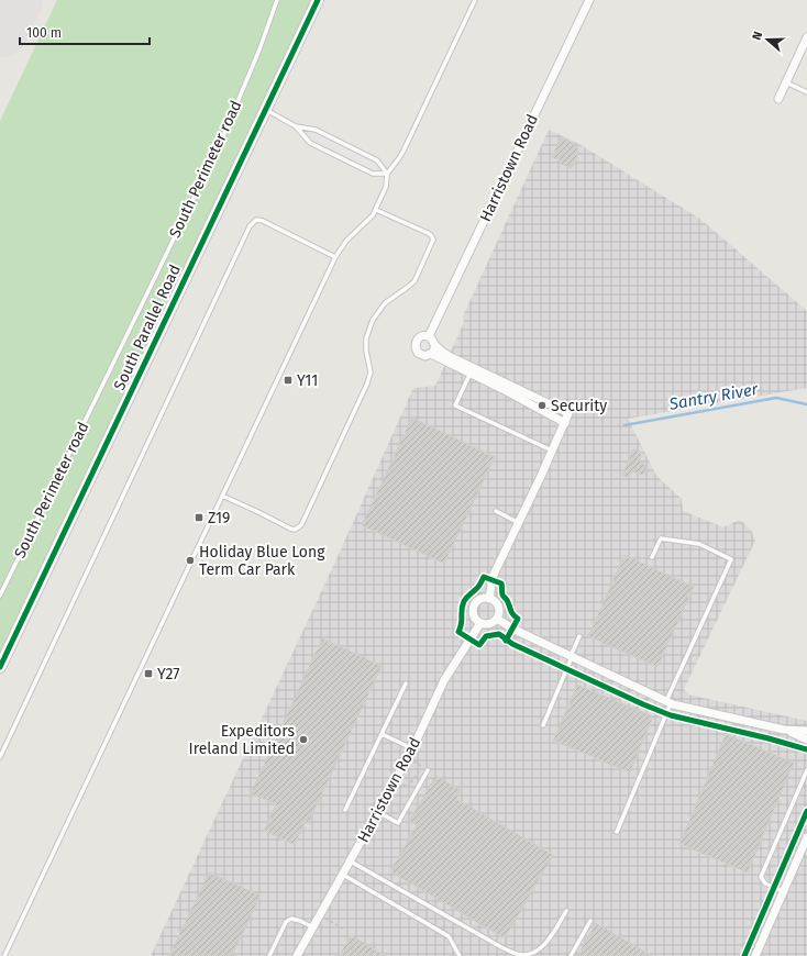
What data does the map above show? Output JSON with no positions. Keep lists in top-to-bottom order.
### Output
{
  "streets": {
    "main road": ["South Parallel Road"],
    "street": ["Harristown Road"],
    "lane": ["South Perimeter road"]
  },
  "water": ["Santry River"],
  "places": {
    "transit": ["Y11", "Z19", "Y27"],
    "other": ["Security", "Holiday Blue Long Term Car Park", "Expeditors Ireland Limited"]
  },
  "scale_bar": "100 m",
  "north": "left"
}
